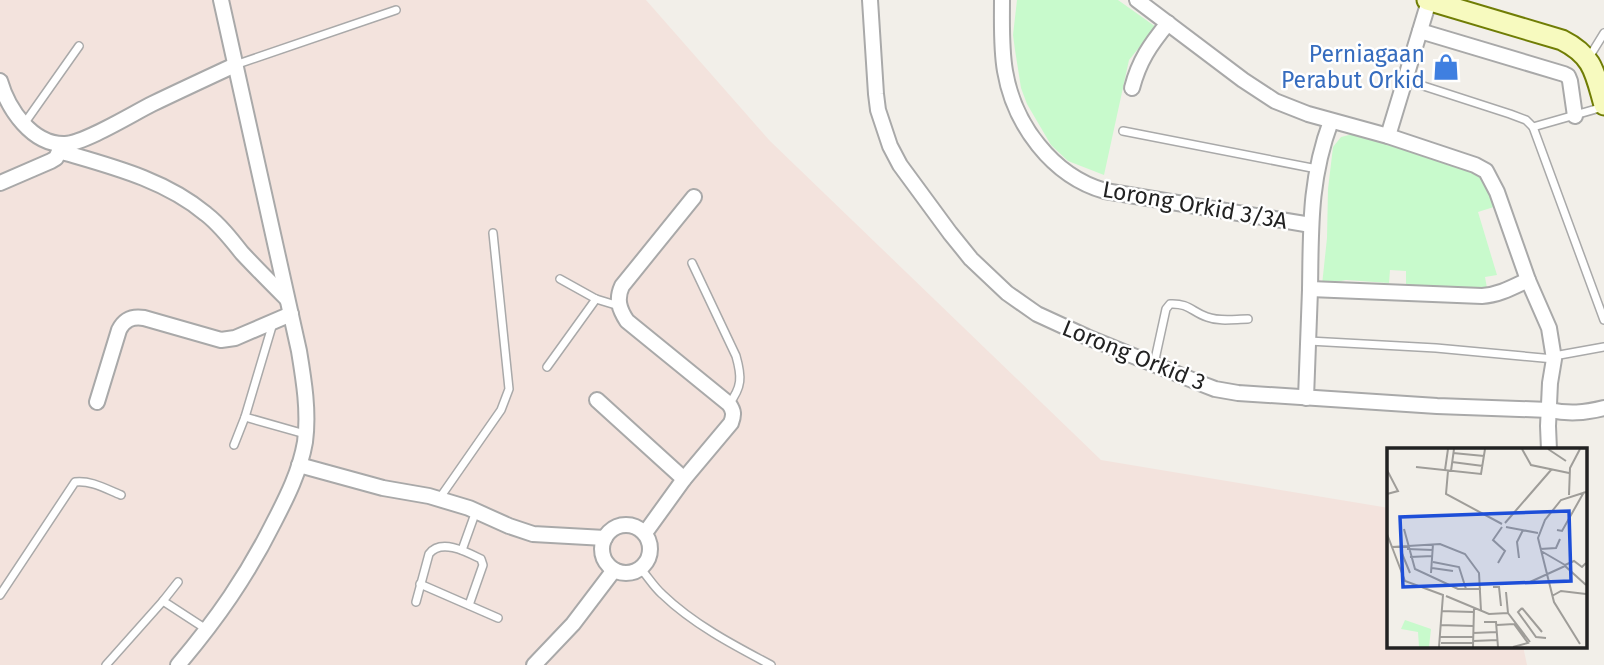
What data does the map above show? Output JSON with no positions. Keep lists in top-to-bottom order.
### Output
{
  "streets": {
    "street": ["Lorong Orkid 3/3A", "Lorong Orkid 3"]
  },
  "places": {
    "shop": ["Perniagaan Perabut Orkid"]
  }
}
